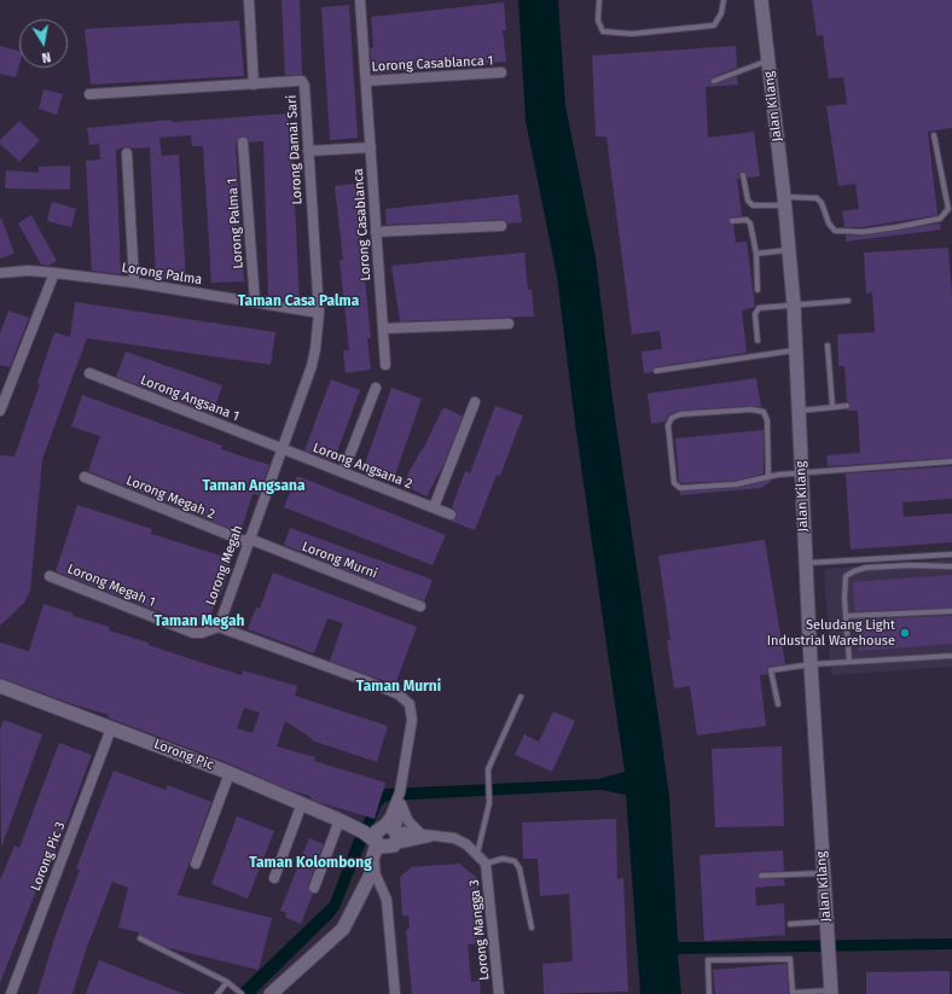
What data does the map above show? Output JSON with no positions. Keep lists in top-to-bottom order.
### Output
{
  "streets": {
    "street": [
      "Lorong Casablanca 1",
      "Jalan Kilang",
      "Lorong Damai Sari",
      "Lorong Palma 1",
      "Lorong Casablanca",
      "Lorong Palma",
      "Lorong Angsana 1",
      "Lorong Angsana 2",
      "Lorong Megah 2",
      "Lorong Murni",
      "Lorong Megah",
      "Lorong Megah 1",
      "Lorong Pic",
      "Lorong Pic 3",
      "Lorong Mangga 3"
    ]
  },
  "crossings": [
    ["Lorong Casablanca 1", "Lorong Casablanca"],
    ["Lorong Damai Sari", "Lorong Casablanca"],
    ["Lorong Damai Sari", "Lorong Palma"],
    ["Lorong Damai Sari", "Lorong Megah"],
    ["Lorong Palma 1", "Lorong Palma"],
    ["Lorong Palma", "Lorong Megah"],
    ["Lorong Angsana 1", "Lorong Angsana 2"],
    ["Lorong Angsana 1", "Lorong Megah"],
    ["Lorong Angsana 2", "Lorong Megah"],
    ["Lorong Megah 2", "Lorong Murni"],
    ["Lorong Megah 2", "Lorong Megah"],
    ["Lorong Murni", "Lorong Megah"],
    ["Lorong Megah", "Lorong Megah 1"],
    ["Lorong Megah", "Lorong Pic"],
    ["Lorong Megah", "Lorong Mangga 3"],
    ["Lorong Pic", "Lorong Pic 3"],
    ["Lorong Pic", "Lorong Mangga 3"]
  ],
  "districts": [
    "Taman Casa Palma",
    "Taman Angsana",
    "Taman Megah",
    "Taman Murni",
    "Taman Kolombong"
  ],
  "places": ["Seludang Light Industrial Warehouse"],
  "north": "bottom"
}
